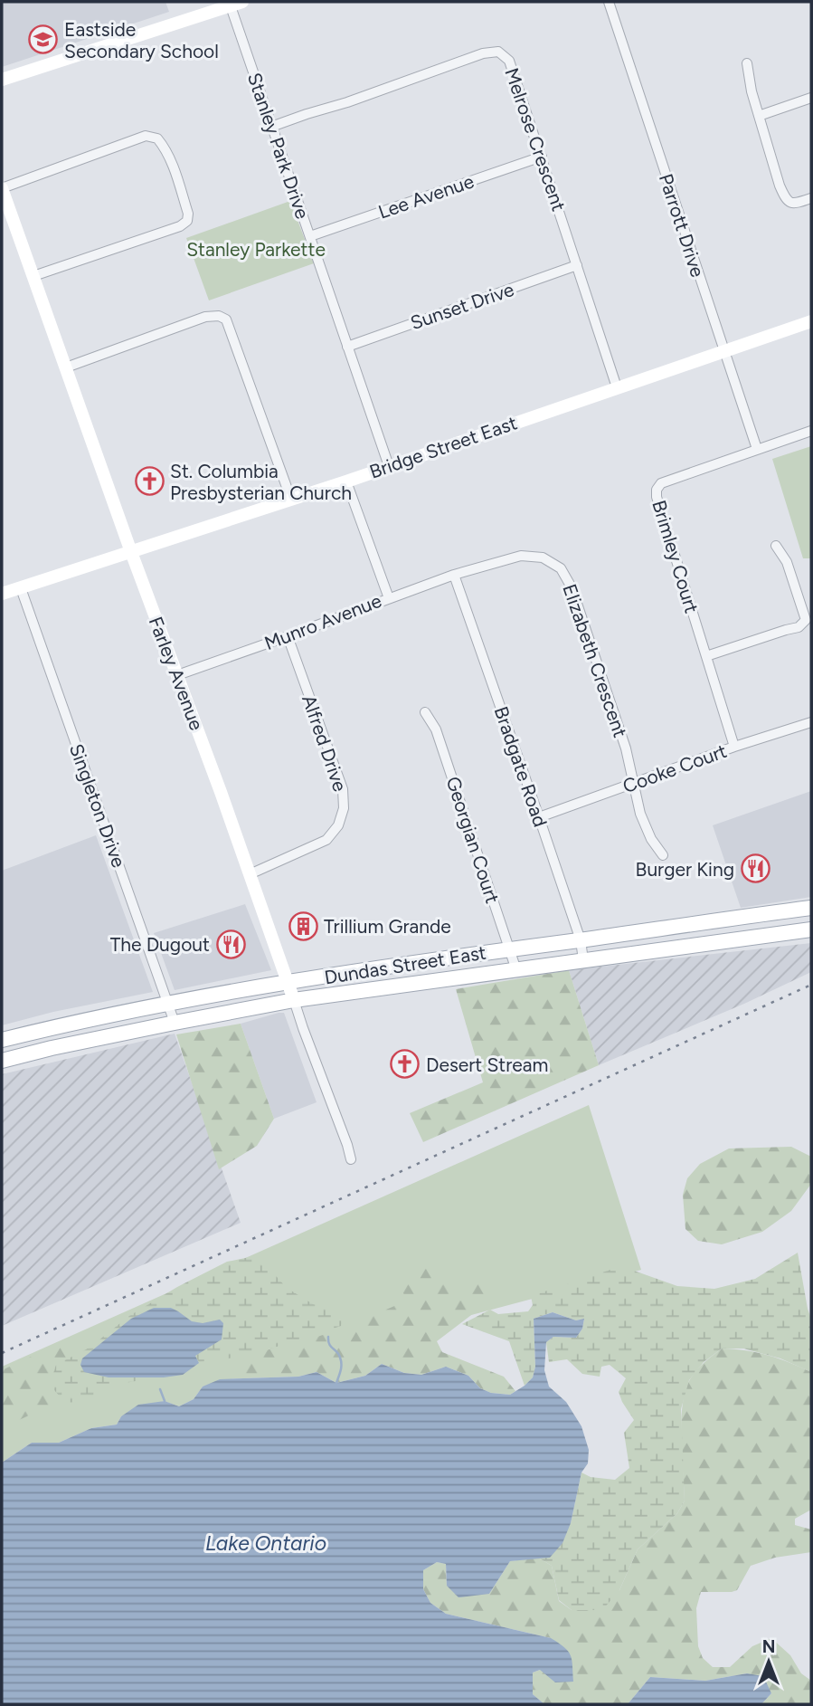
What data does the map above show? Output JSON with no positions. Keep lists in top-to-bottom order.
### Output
{
  "streets": {
    "main road": ["Dundas Street East"],
    "street": [
      "Melrose Crescent",
      "Stanley Park Drive",
      "Lee Avenue",
      "Parrott Drive",
      "Sunset Drive",
      "Bridge Street East",
      "Brimley Court",
      "Munro Avenue",
      "Elizabeth Crescent",
      "Farley Avenue",
      "Alfred Drive",
      "Bradgate Road",
      "Cooke Court",
      "Singleton Drive",
      "Georgian Court"
    ]
  },
  "crossings": [
    ["Melrose Crescent", "Stanley Park Drive"],
    ["Melrose Crescent", "Lee Avenue"],
    ["Melrose Crescent", "Sunset Drive"],
    ["Melrose Crescent", "Bridge Street East"],
    ["Stanley Park Drive", "Lee Avenue"],
    ["Stanley Park Drive", "Sunset Drive"],
    ["Stanley Park Drive", "Bridge Street East"],
    ["Parrott Drive", "Bridge Street East"],
    ["Parrott Drive", "Brimley Court"],
    ["Bridge Street East", "Munro Avenue"],
    ["Bridge Street East", "Farley Avenue"],
    ["Bridge Street East", "Singleton Drive"],
    ["Brimley Court", "Cooke Court"],
    ["Munro Avenue", "Elizabeth Crescent"],
    ["Munro Avenue", "Farley Avenue"],
    ["Munro Avenue", "Alfred Drive"],
    ["Elizabeth Crescent", "Bradgate Road"],
    ["Elizabeth Crescent", "Cooke Court"],
    ["Farley Avenue", "Alfred Drive"],
    ["Farley Avenue", "Dundas Street East"],
    ["Bradgate Road", "Cooke Court"],
    ["Bradgate Road", "Dundas Street East"],
    ["Singleton Drive", "Dundas Street East"],
    ["Georgian Court", "Dundas Street East"]
  ],
  "water": ["Lake Ontario"],
  "parks": ["Stanley Parkette"],
  "places": {
    "school or university": ["Eastside Secondary School"],
    "church": ["St. Columbia Presbysterian Church", "Desert Stream"],
    "restaurant": ["Burger King", "The Dugout"],
    "building": ["Trillium Grande"]
  },
  "north": "top"
}
